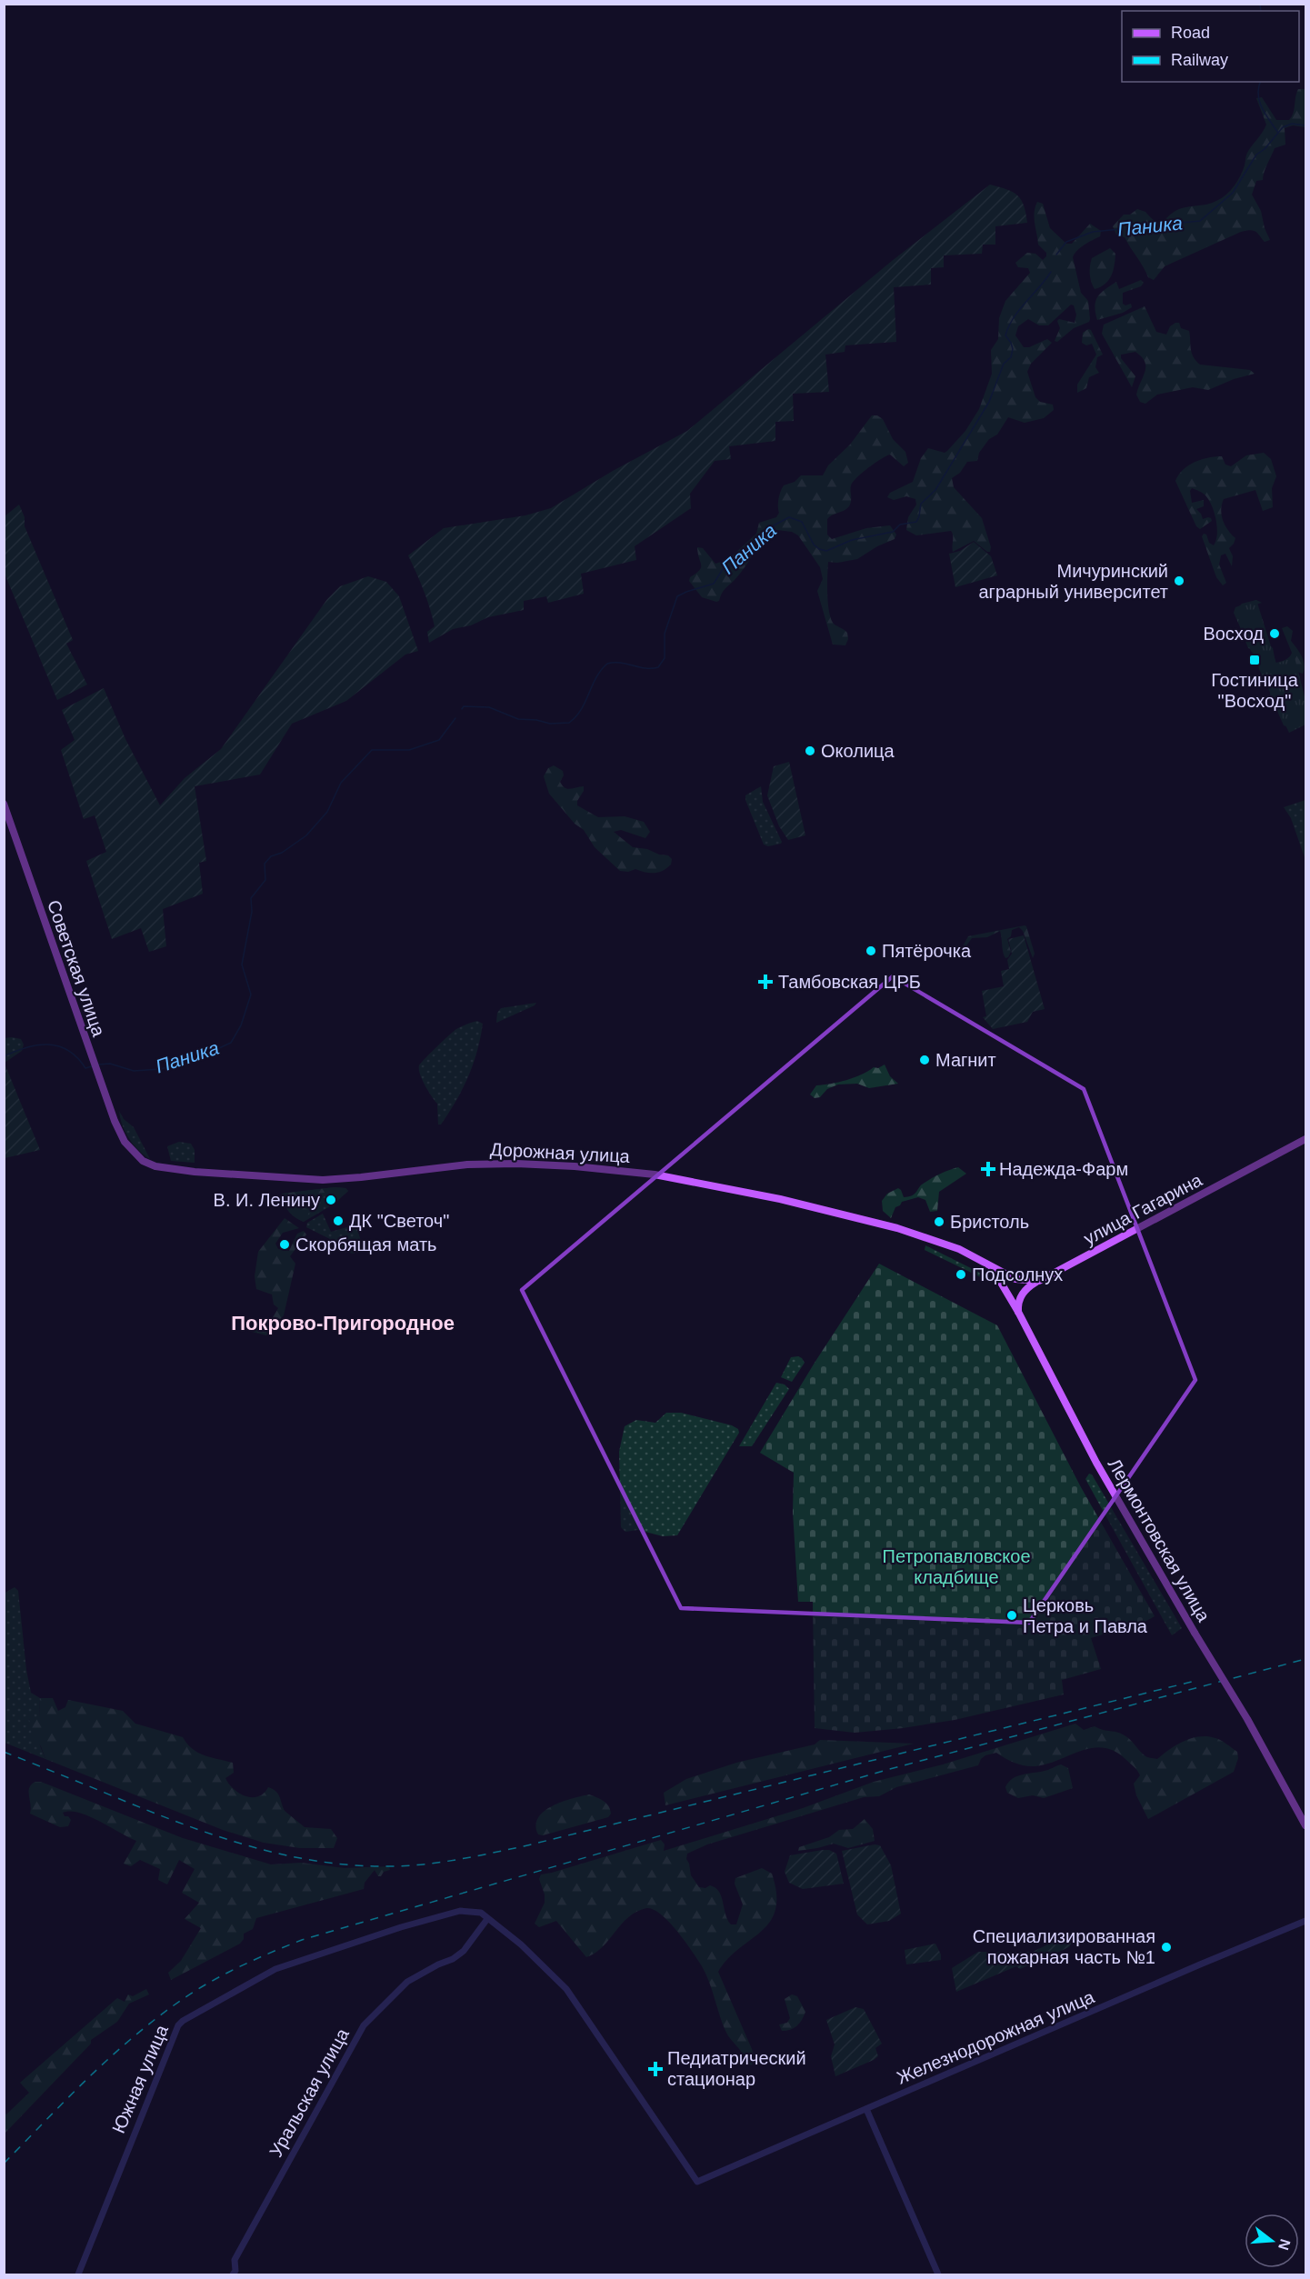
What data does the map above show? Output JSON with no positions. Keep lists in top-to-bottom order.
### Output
{
  "streets": {
    "main road": [
      "Советская улица",
      "Дорожная улица",
      "улица Гагарина",
      "Лермонтовская улица"
    ],
    "street": ["Железнодорожная улица", "Южная улица", "Уральская улица"]
  },
  "crossings": [
    ["Советская улица", "Дорожная улица"],
    ["Дорожная улица", "Лермонтовская улица"],
    ["улица Гагарина", "Лермонтовская улица"],
    ["Железнодорожная улица", "Южная улица"],
    ["Южная улица", "Уральская улица"]
  ],
  "districts": ["Покрово-Пригородное"],
  "water": ["Паника"],
  "parks": ["Петропавловское кладбище"],
  "places": {
    "other": [
      "Мичуринский аграрный университет",
      "Восход",
      "Околица",
      "Пятёрочка",
      "Магнит",
      "В. И. Ленину",
      "ДК \"Светоч\"",
      "Бристоль",
      "Скорбящая мать",
      "Подсолнух",
      "Церковь Петра и Павла",
      "Специализированная пожарная часть №1"
    ],
    "transit": ["Гостиница \"Восход\""],
    "health": ["Тамбовская ЦРБ", "Надежда-Фарм", "Педиатрический стационар"]
  },
  "legend": ["Road", "Railway"],
  "north": "right"
}
